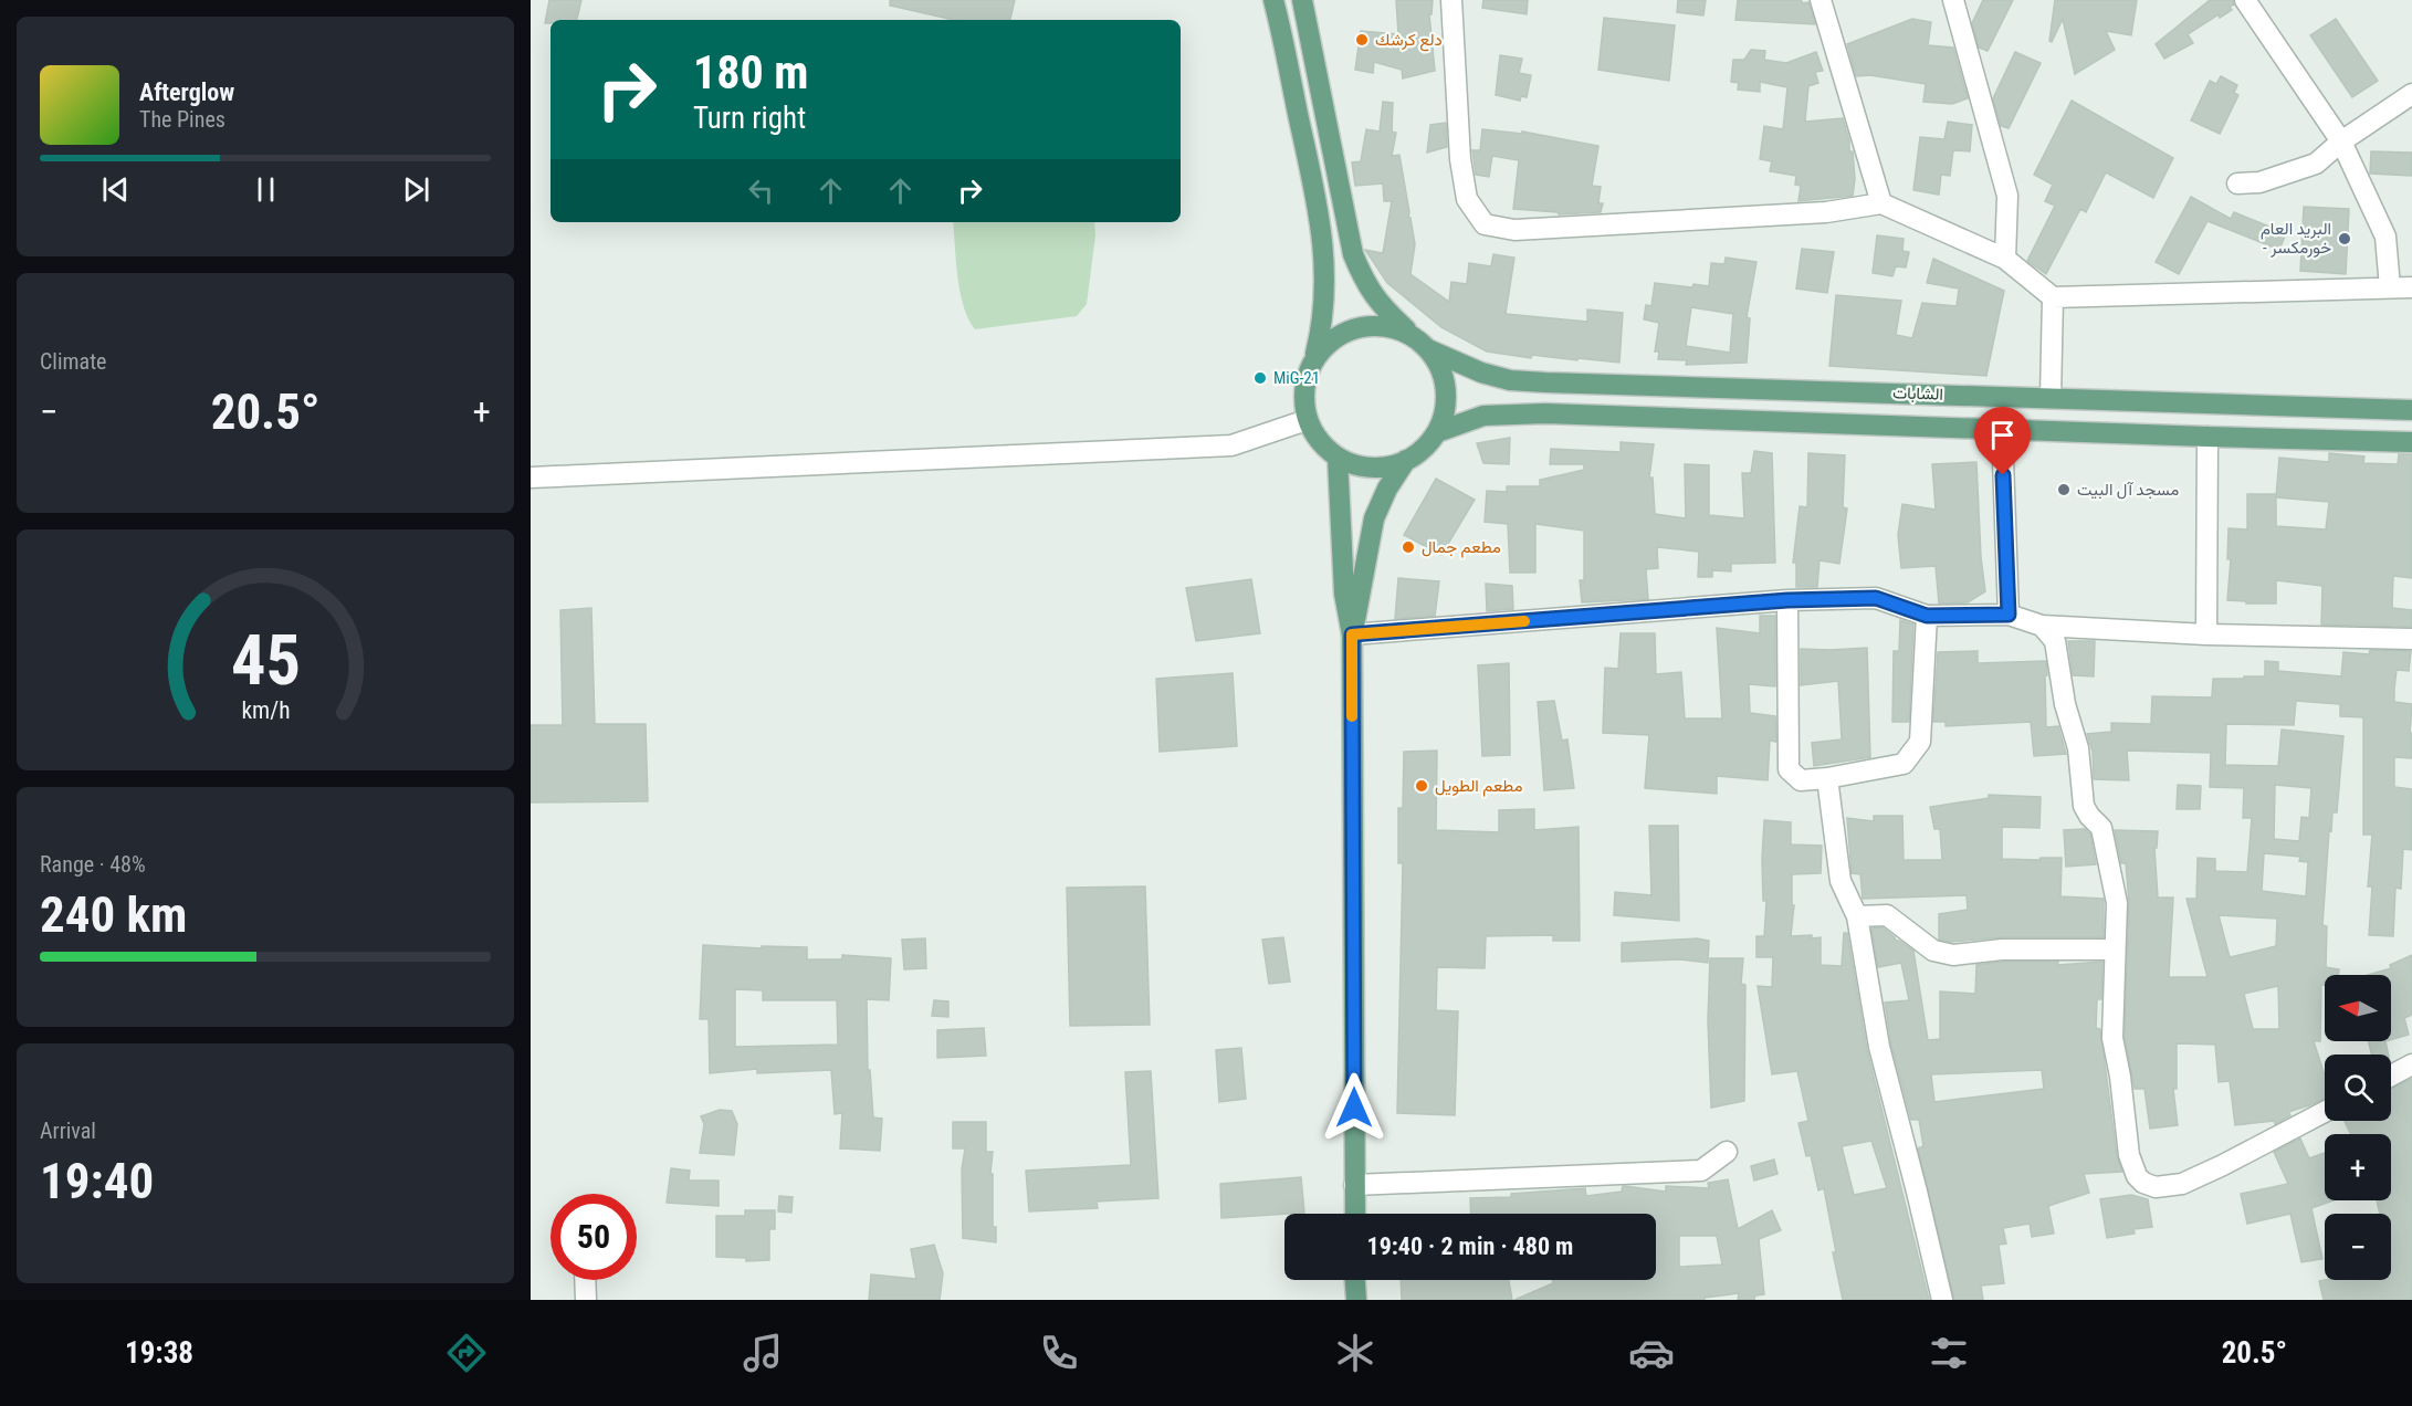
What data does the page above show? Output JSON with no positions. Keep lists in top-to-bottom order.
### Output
{
  "streets": {
    "main road": ["الشابات"]
  },
  "places": [
    "دلع كرشك",
    "البريد العام - خورمكسر",
    "MiG-21",
    "مسجد آل البيت",
    "مطعم جمال",
    "مطعم الطويل"
  ],
  "north": "left",
  "page": {
    "turn": ["180 m", "Turn right"],
    "song": ["Afterglow", "The Pines"],
    "tile": [
      "Climate",
      ["Range · 48%", "240 km"],
      ["Arrival", "19:40"]
    ],
    "heat": ["−", "20.5°", "+"],
    "map_buttons": ["+", "−"],
    "limit": "50",
    "trip": "19:40 · 2 min · 480 m",
    "tabs": ["19:38", "20.5°"],
    "gauge": ["45", "km/h"]
  }
}
